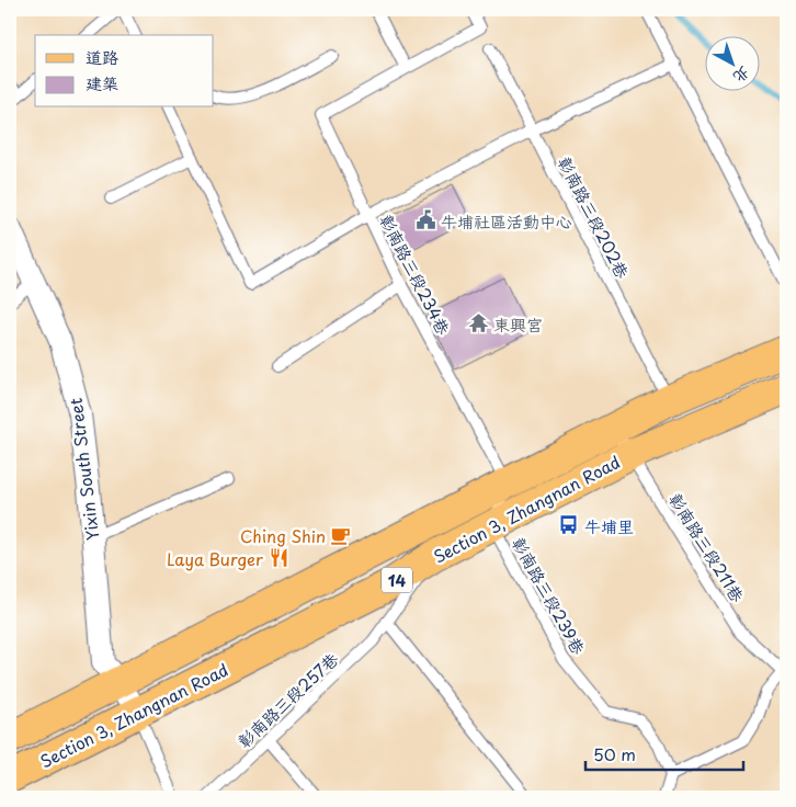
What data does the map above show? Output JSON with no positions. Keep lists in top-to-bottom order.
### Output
{
  "streets": {
    "main road": ["Section 3, Zhangnan Road", "14"],
    "street": ["Yixin South Street"],
    "lane": [
      "彰南路三段202巷",
      "彰南路三段234巷",
      "彰南路三段211巷",
      "彰南路三段239巷",
      "彰南路三段257巷"
    ]
  },
  "crossings": [
    ["彰南路三段202巷", "Section 3, Zhangnan Road"],
    ["彰南路三段234巷", "Section 3, Zhangnan Road"],
    ["Yixin South Street", "Section 3, Zhangnan Road"],
    ["Section 3, Zhangnan Road", "彰南路三段211巷"],
    ["Section 3, Zhangnan Road", "彰南路三段239巷"],
    ["Section 3, Zhangnan Road", "彰南路三段257巷"]
  ],
  "places": {
    "public building": ["牛埔社區活動中心"],
    "temple": ["東興宮"],
    "bus stop": ["牛埔里"],
    "cafe": ["Ching Shin"],
    "restaurant": ["Laya Burger"]
  },
  "legend": ["道路", "建築"],
  "scale_bar": "50 m",
  "north": "bottom right"
}
